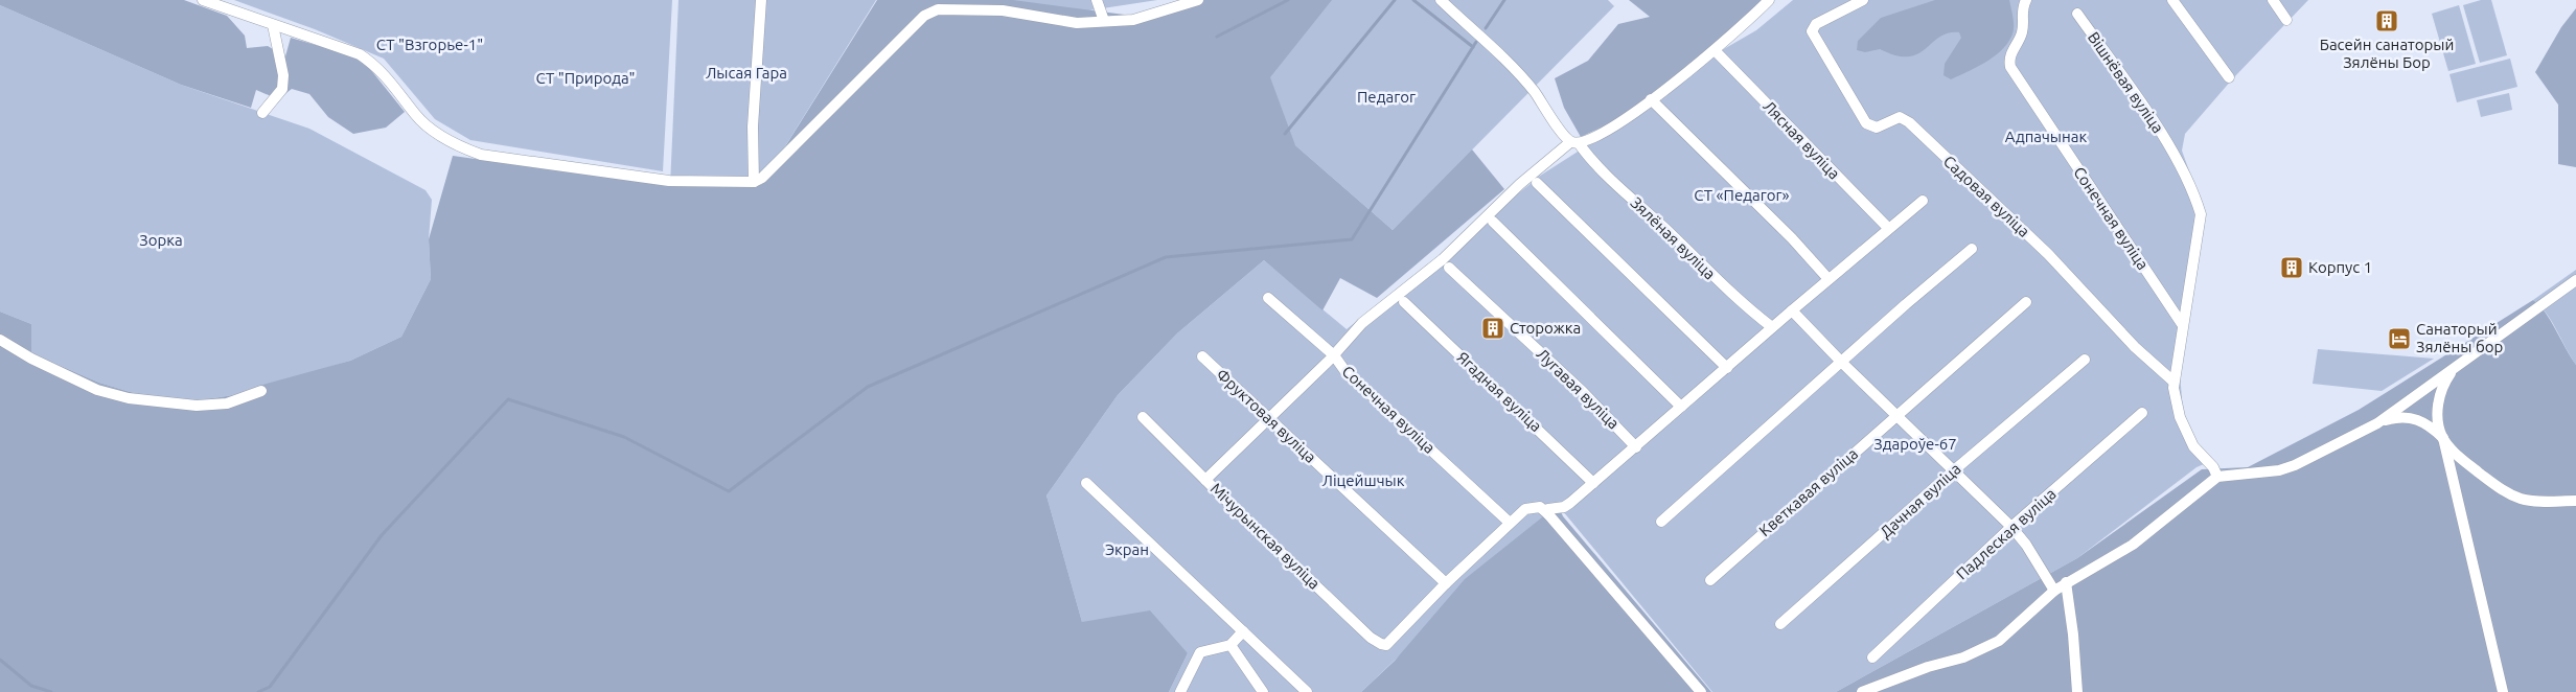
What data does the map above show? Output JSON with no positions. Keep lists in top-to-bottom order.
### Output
{
  "streets": {
    "street": [
      "Вішнёвая вуліца",
      "Лясная вуліца",
      "Садовая вуліца",
      "Сонечная вуліца",
      "Зялёная вуліца",
      "Лугавая вуліца",
      "Ягадная вуліца",
      "Фруктовая вуліца",
      "Кветкавая вуліца",
      "Дачная вуліца",
      "Падлеская вуліца",
      "Мічурынская вуліца"
    ]
  },
  "crossings": [
    ["Вішнёвая вуліца", "Садовая вуліца"],
    ["Вішнёвая вуліца", "Сонечная вуліца"],
    ["Фруктовая вуліца", "Мічурынская вуліца"]
  ],
  "parks": [
    "СТ \"Взгорье-1\"",
    "Лысая Гара",
    "СТ \"Природа\"",
    "Педагог",
    "Адпачынак",
    "СТ «Педагог»",
    "Зорка",
    "Здароўе-67",
    "Ліцейшчык",
    "Экран"
  ],
  "places": {
    "building": ["Басейн санаторый Зялёны Бор", "Корпус 1", "Сторожка"],
    "hotel": ["Санаторый Зялёны бор"]
  }
}
